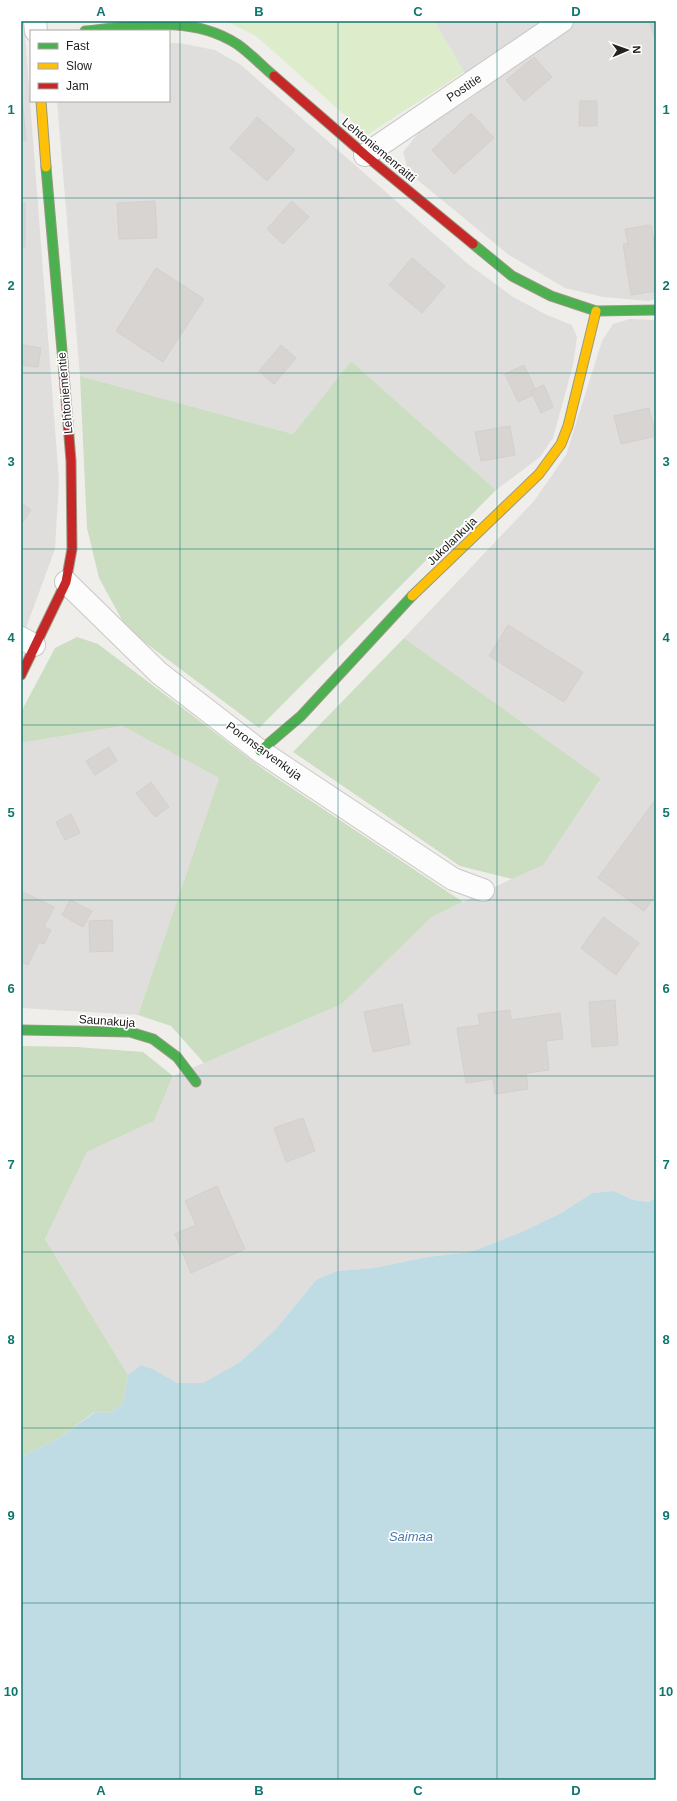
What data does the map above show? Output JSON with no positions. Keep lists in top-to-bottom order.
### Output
{
  "streets": {
    "street": [
      "Postitie",
      "Lehtoniemenraitti",
      "Lehtoniementie",
      "Jukolankuja",
      "Poronsarvenkuja",
      "Saunakuja"
    ]
  },
  "crossings": [
    ["Postitie", "Lehtoniemenraitti"],
    ["Lehtoniemenraitti", "Jukolankuja"],
    ["Lehtoniementie", "Poronsarvenkuja"],
    ["Jukolankuja", "Poronsarvenkuja"]
  ],
  "water": ["Saimaa"],
  "legend": ["Fast", "Slow", "Jam"],
  "north": "right",
  "grid": {
    "columns": [
      "A",
      "B",
      "C",
      "D"
    ],
    "rows": [
      "1",
      "2",
      "3",
      "4",
      "5",
      "6",
      "7",
      "8",
      "9",
      "10"
    ]
  }
}
